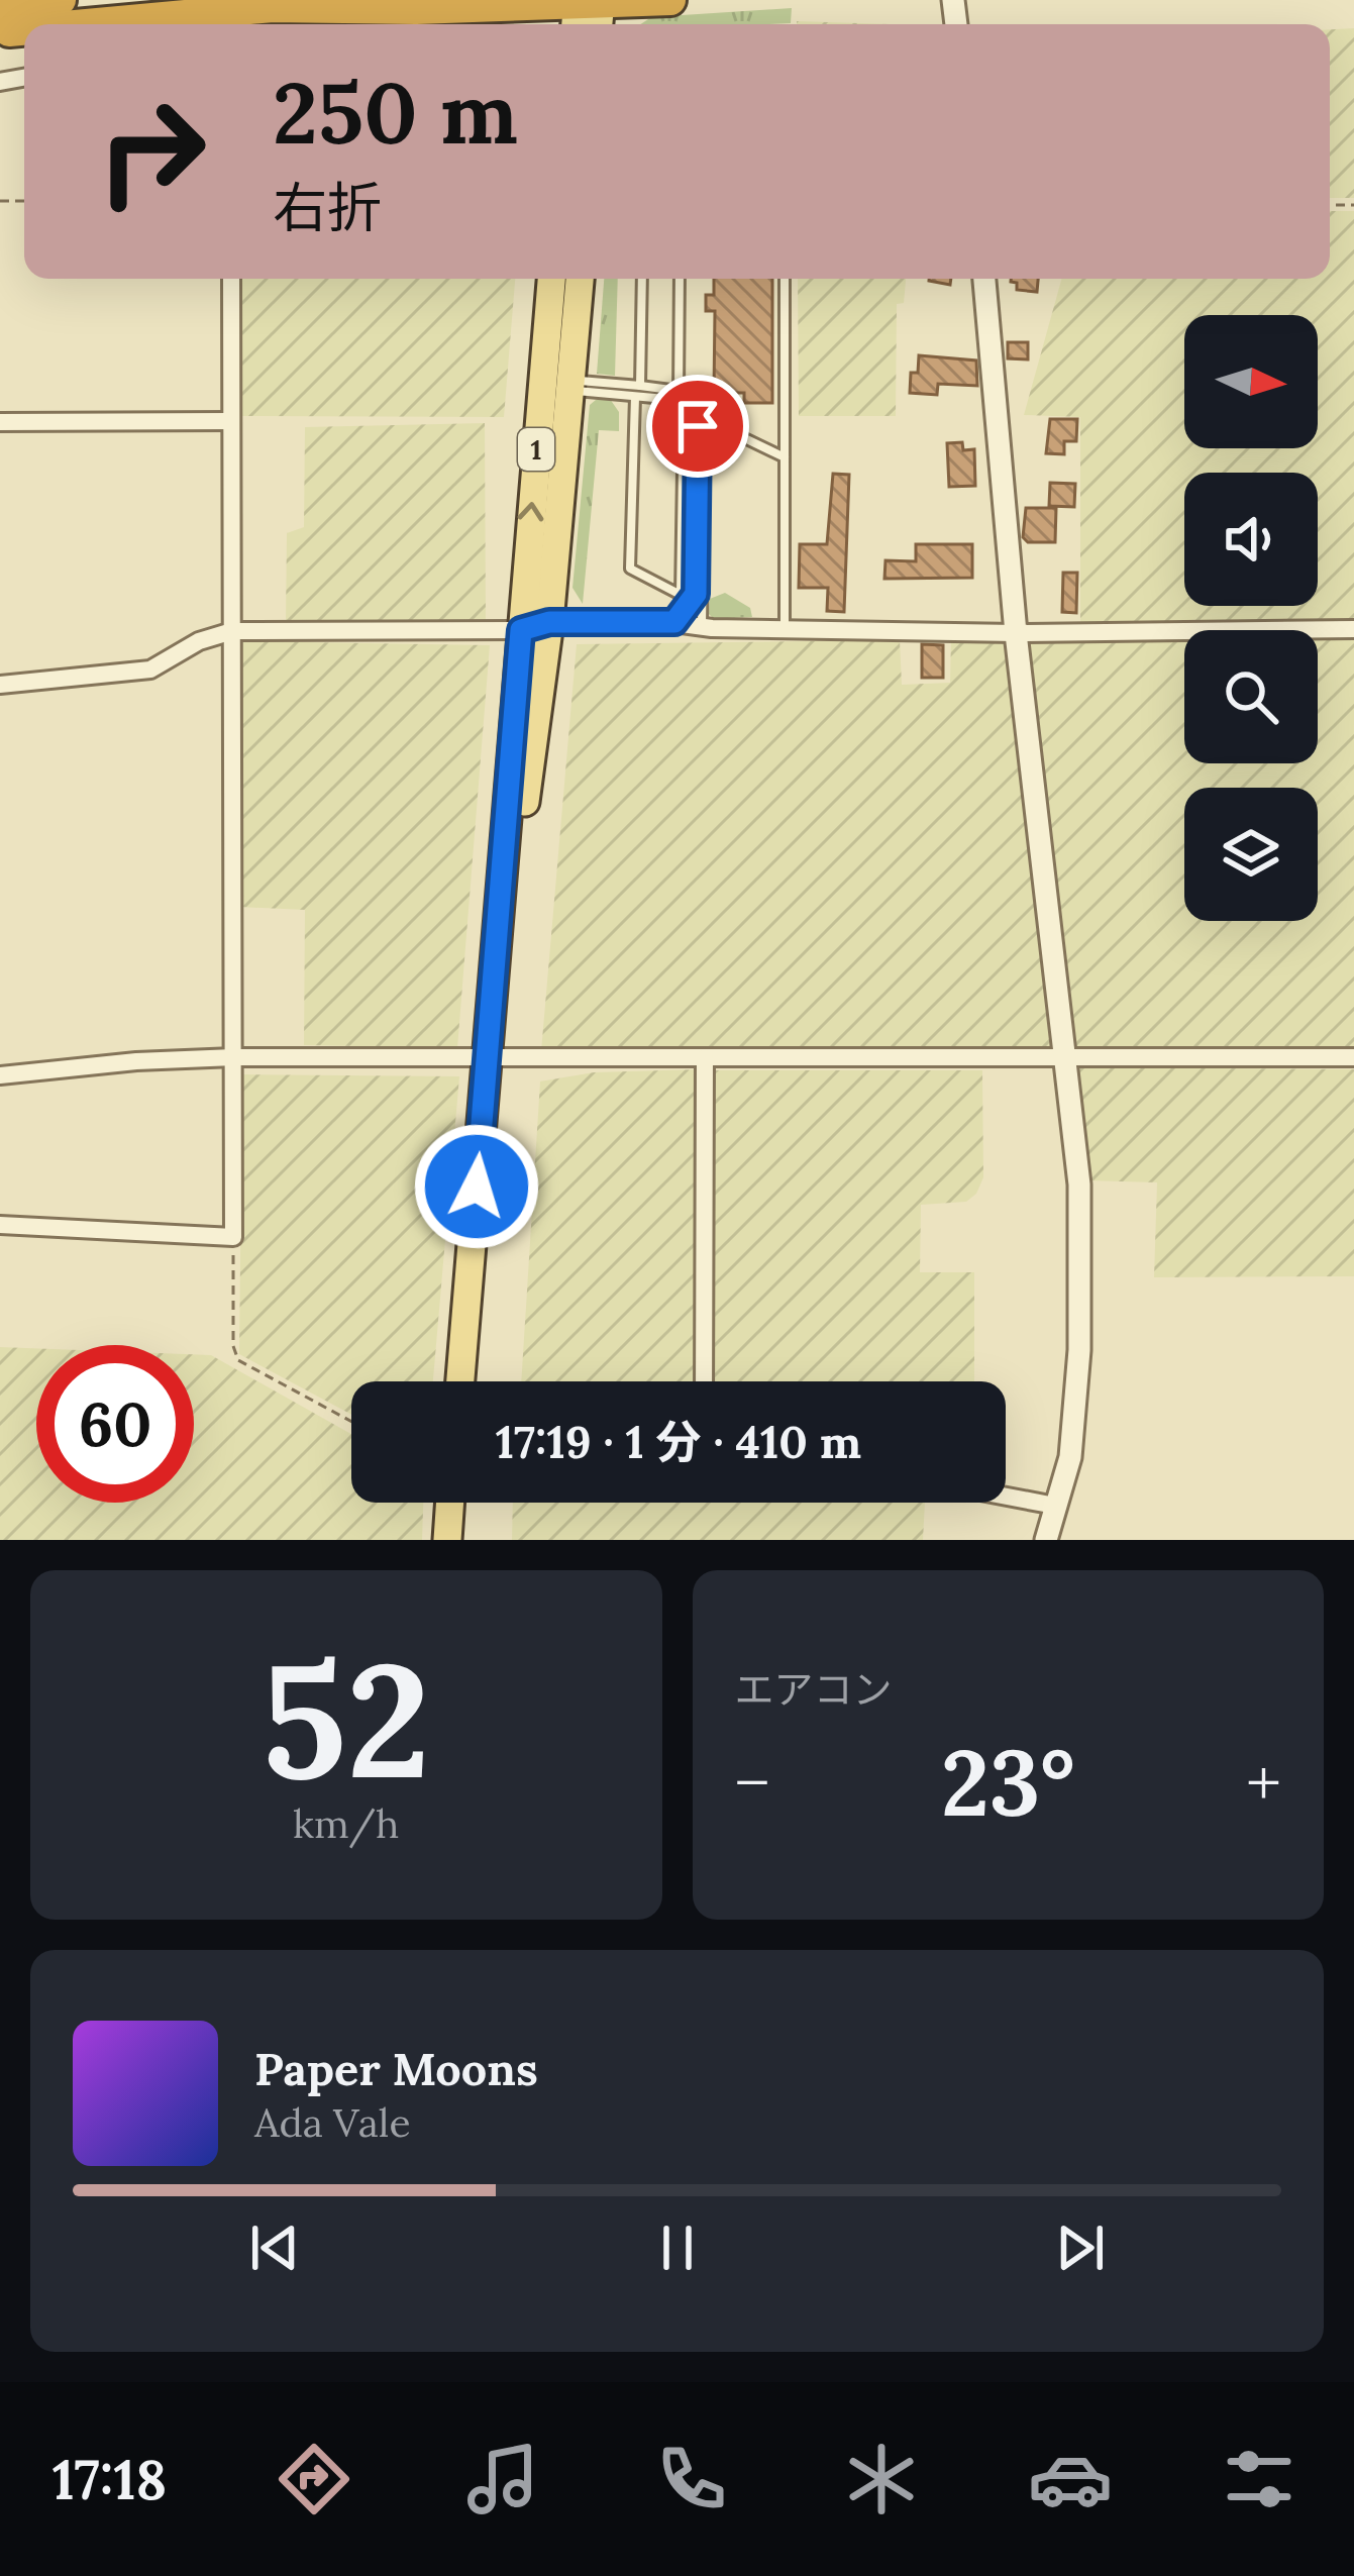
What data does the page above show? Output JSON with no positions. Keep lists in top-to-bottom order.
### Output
{
  "streets": {
    "main road": ["1"]
  },
  "north": "right",
  "page": {
    "turn": ["250 m", "右折"],
    "limit": "60",
    "trip": "17:19 · 1 分 · 410 m",
    "tile": [
      ["52", "km/h"],
      "エアコン"
    ],
    "heat": ["−", "23°", "+"],
    "song": ["Paper Moons", "Ada Vale"],
    "tabs": "17:18"
  }
}
